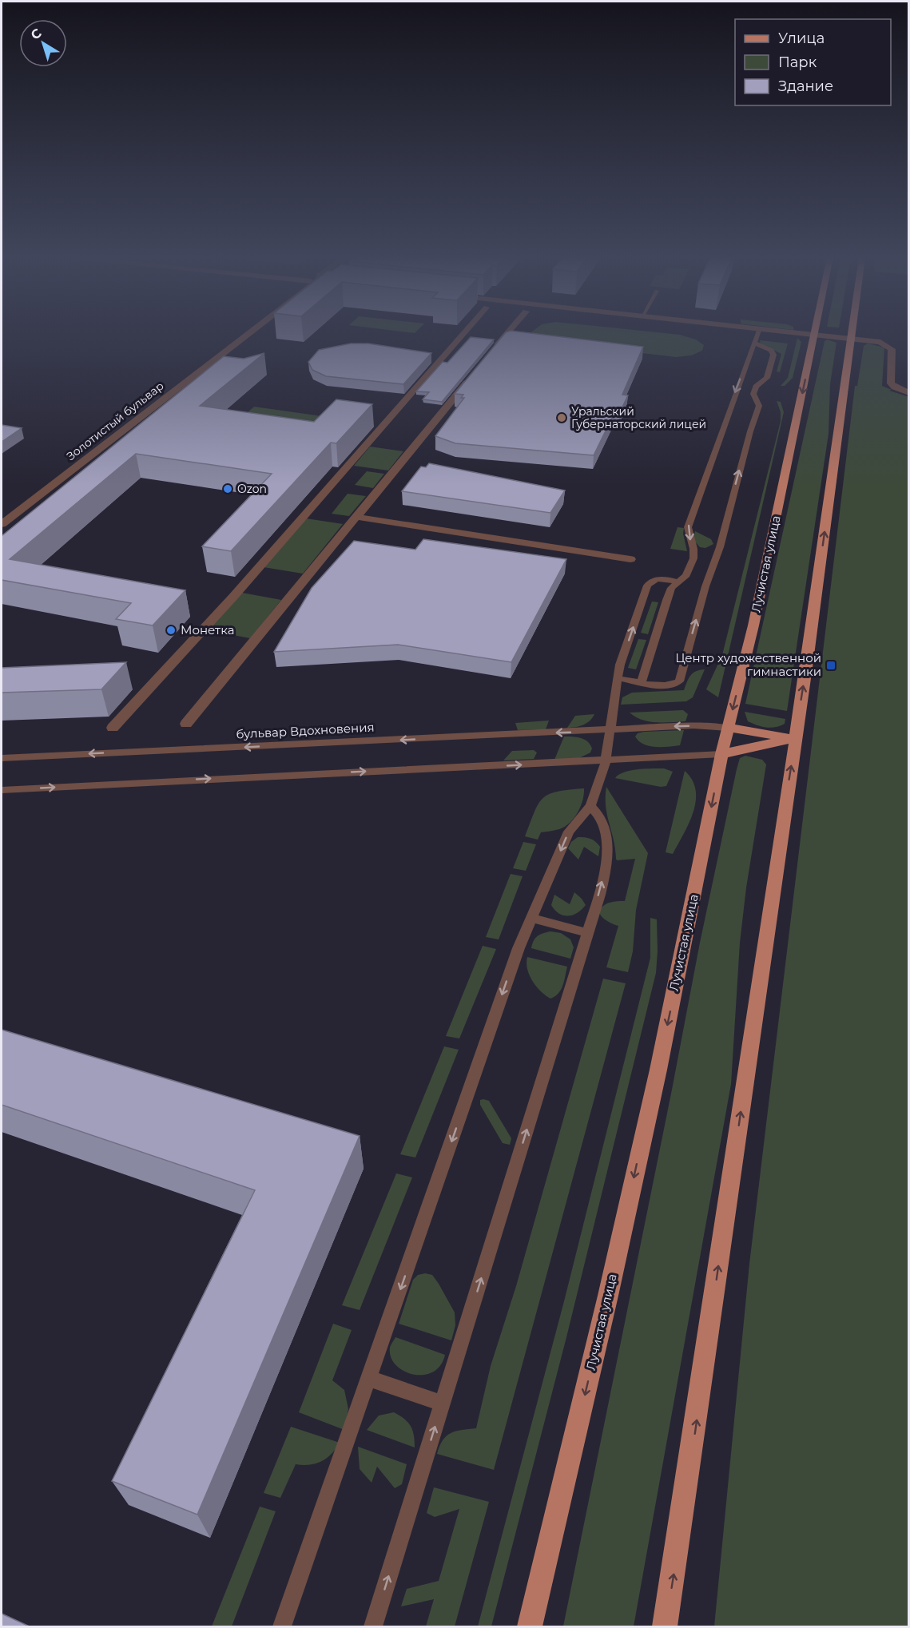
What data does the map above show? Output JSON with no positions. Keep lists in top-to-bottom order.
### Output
{
  "streets": {
    "main road": ["Лучистая улица"],
    "street": ["Золотистый бульвар"],
    "lane": ["бульвар Вдохновения"]
  },
  "crossings": [
    ["Лучистая улица", "бульвар Вдохновения"]
  ],
  "places": {
    "other": ["Уральский Губернаторский лицей", "Ozon", "Монетка"],
    "transit": ["Центр художественной гимнастики"]
  },
  "legend": ["Улица", "Парк", "Здание"],
  "north": "top left"
}
